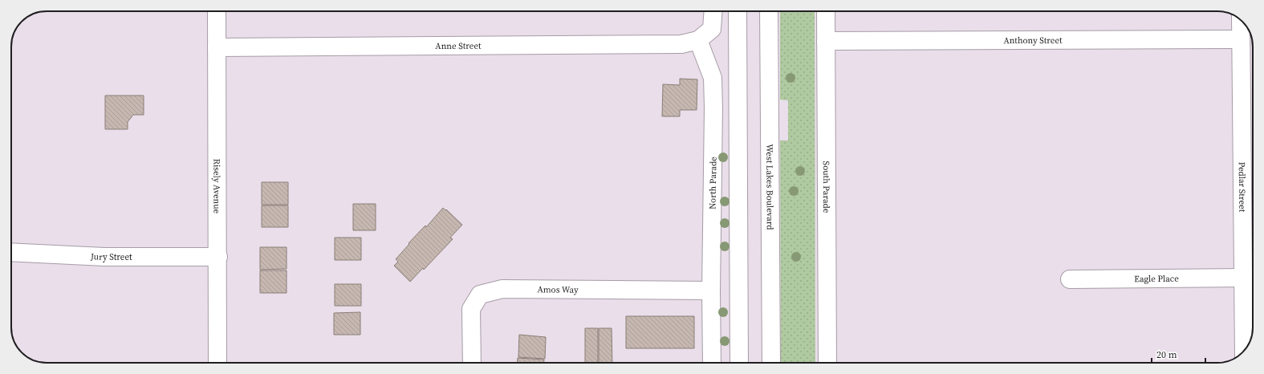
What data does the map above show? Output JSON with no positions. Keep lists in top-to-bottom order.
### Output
{
  "streets": {
    "street": [
      "Anthony Street",
      "Anne Street",
      "North Parade",
      "Risely Avenue",
      "West Lakes Boulevard",
      "South Parade",
      "Pedlar Street",
      "Jury Street",
      "Eagle Place",
      "Amos Way"
    ]
  },
  "crossings": [
    ["Anthony Street", "South Parade"],
    ["Anthony Street", "Pedlar Street"],
    ["Anne Street", "North Parade"],
    ["Anne Street", "Risely Avenue"],
    ["North Parade", "Amos Way"],
    ["Risely Avenue", "Jury Street"],
    ["Pedlar Street", "Eagle Place"]
  ],
  "scale_bar": "20 m"
}
